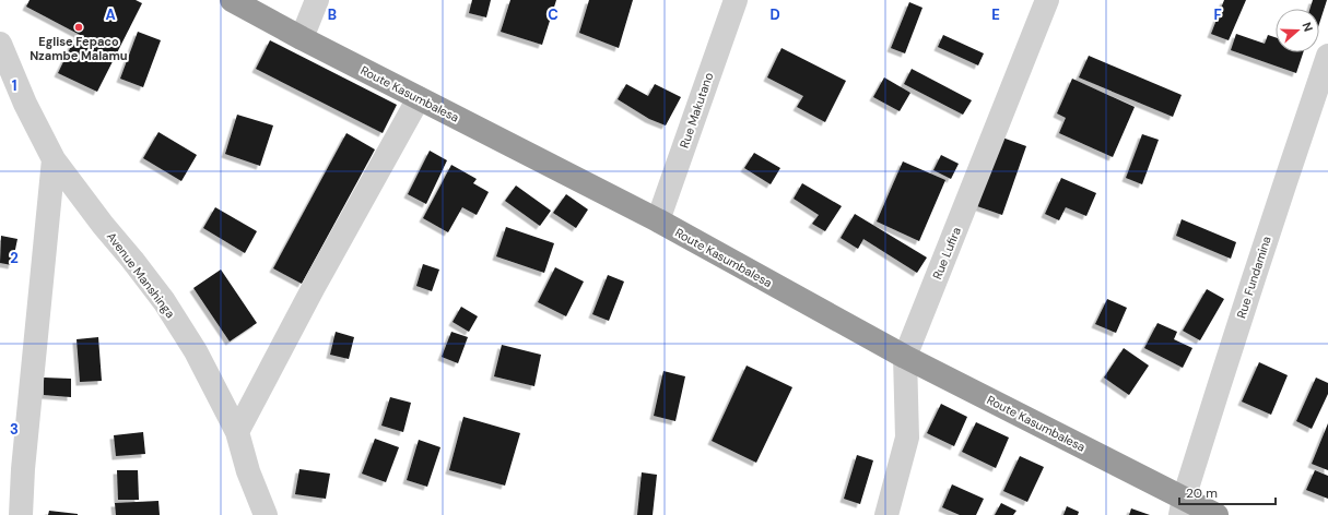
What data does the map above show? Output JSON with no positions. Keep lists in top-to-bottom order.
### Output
{
  "streets": {
    "highway": ["Route Kasumbalesa"],
    "street": [
      "Rue Makutano",
      "Rue Lufira",
      "Avenue Manshinga",
      "Rue Fundamina"
    ]
  },
  "crossings": [
    ["Route Kasumbalesa", "Rue Makutano"],
    ["Route Kasumbalesa", "Rue Lufira"],
    ["Route Kasumbalesa", "Rue Fundamina"]
  ],
  "places": ["Eglise Fepaco Nzambe Malamu"],
  "scale_bar": "20 m",
  "north": "right",
  "grid": {
    "columns": [
      "A",
      "B",
      "C",
      "D",
      "E",
      "F"
    ],
    "rows": ["1", "2", "3"]
  }
}
